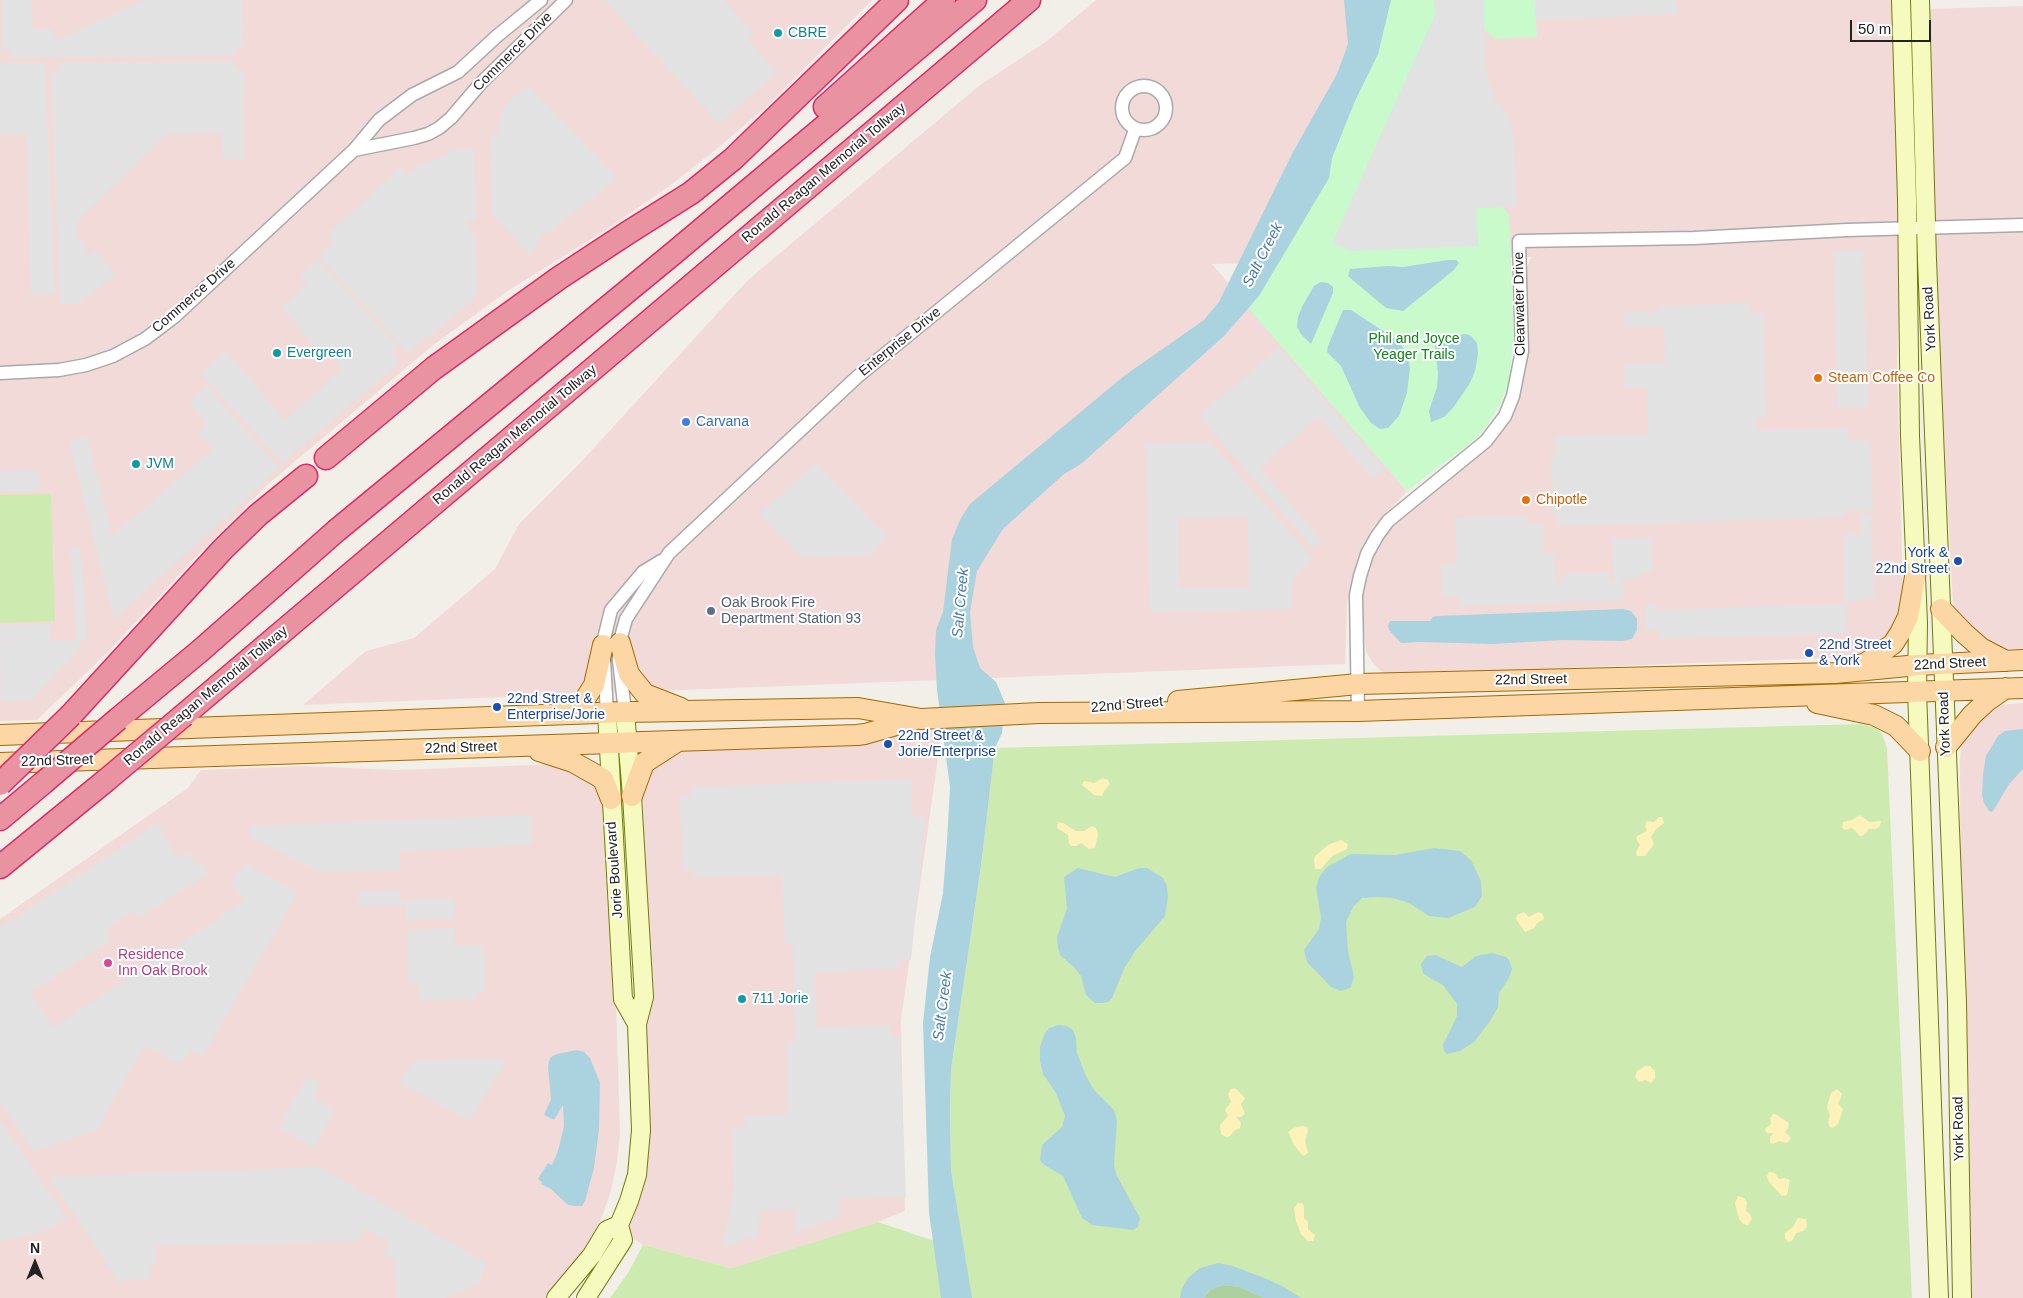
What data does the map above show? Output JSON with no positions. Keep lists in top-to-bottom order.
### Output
{
  "streets": {
    "highway": ["Ronald Reagan Memorial Tollway"],
    "main road": ["York Road", "22nd Street", "Jorie Boulevard"],
    "street": ["Commerce Drive", "Clearwater Drive", "Enterprise Drive"]
  },
  "crossings": [
    ["Clearwater Drive", "York Road"],
    ["Clearwater Drive", "22nd Street"],
    ["York Road", "22nd Street"],
    ["Enterprise Drive", "22nd Street"],
    ["Enterprise Drive", "Jorie Boulevard"],
    ["22nd Street", "Jorie Boulevard"]
  ],
  "water": ["Salt Creek"],
  "parks": ["Phil and Joyce Yeager Trails"],
  "places": [
    "CBRE",
    "Evergreen",
    "Steam Coffee Co",
    "Carvana",
    "JVM",
    "Chipotle",
    "York & 22nd Street",
    "Oak Brook Fire Department Station 93",
    "22nd Street & York",
    "22nd Street & Enterprise/Jorie",
    "22nd Street & Jorie/Enterprise",
    "Residence Inn Oak Brook",
    "711 Jorie"
  ],
  "scale_bar": "50 m",
  "north": "top"
}
